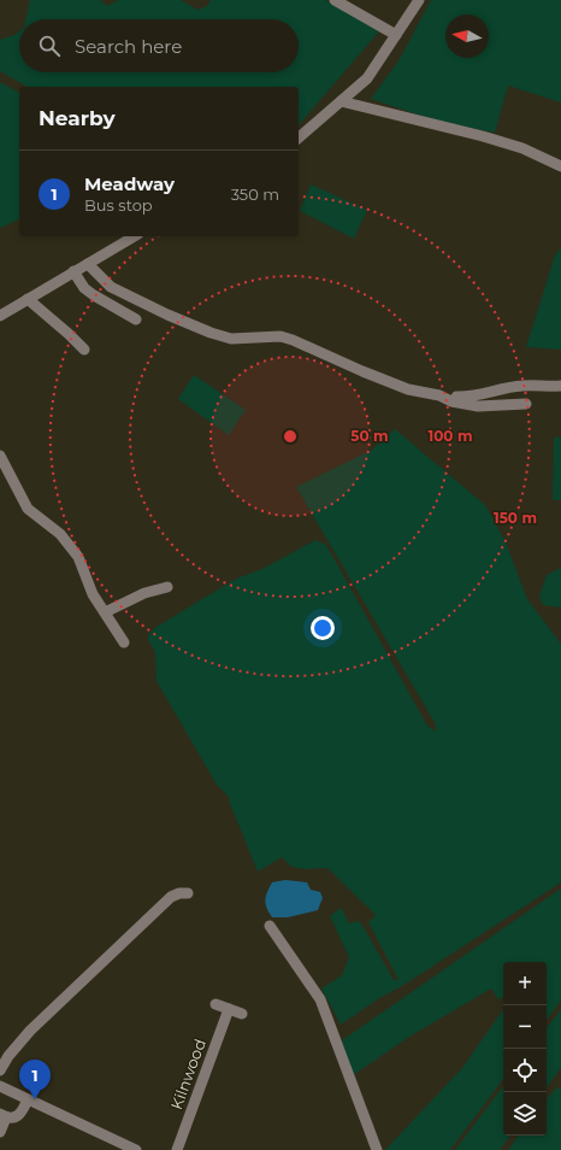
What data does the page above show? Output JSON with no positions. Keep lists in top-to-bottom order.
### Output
{
  "streets": {
    "street": ["Kilnwood"]
  },
  "north": "left",
  "page": {
    "search": "Search here",
    "heading": "Nearby",
    "list": [
      {
        "mark": "1",
        "name": "Meadway",
        "note": "Bus stop",
        "value": "350 m"
      }
    ],
    "map_buttons": ["+", "−"],
    "pins": "1"
  },
  "rings": ["50 m", "100 m", "150 m"]
}
